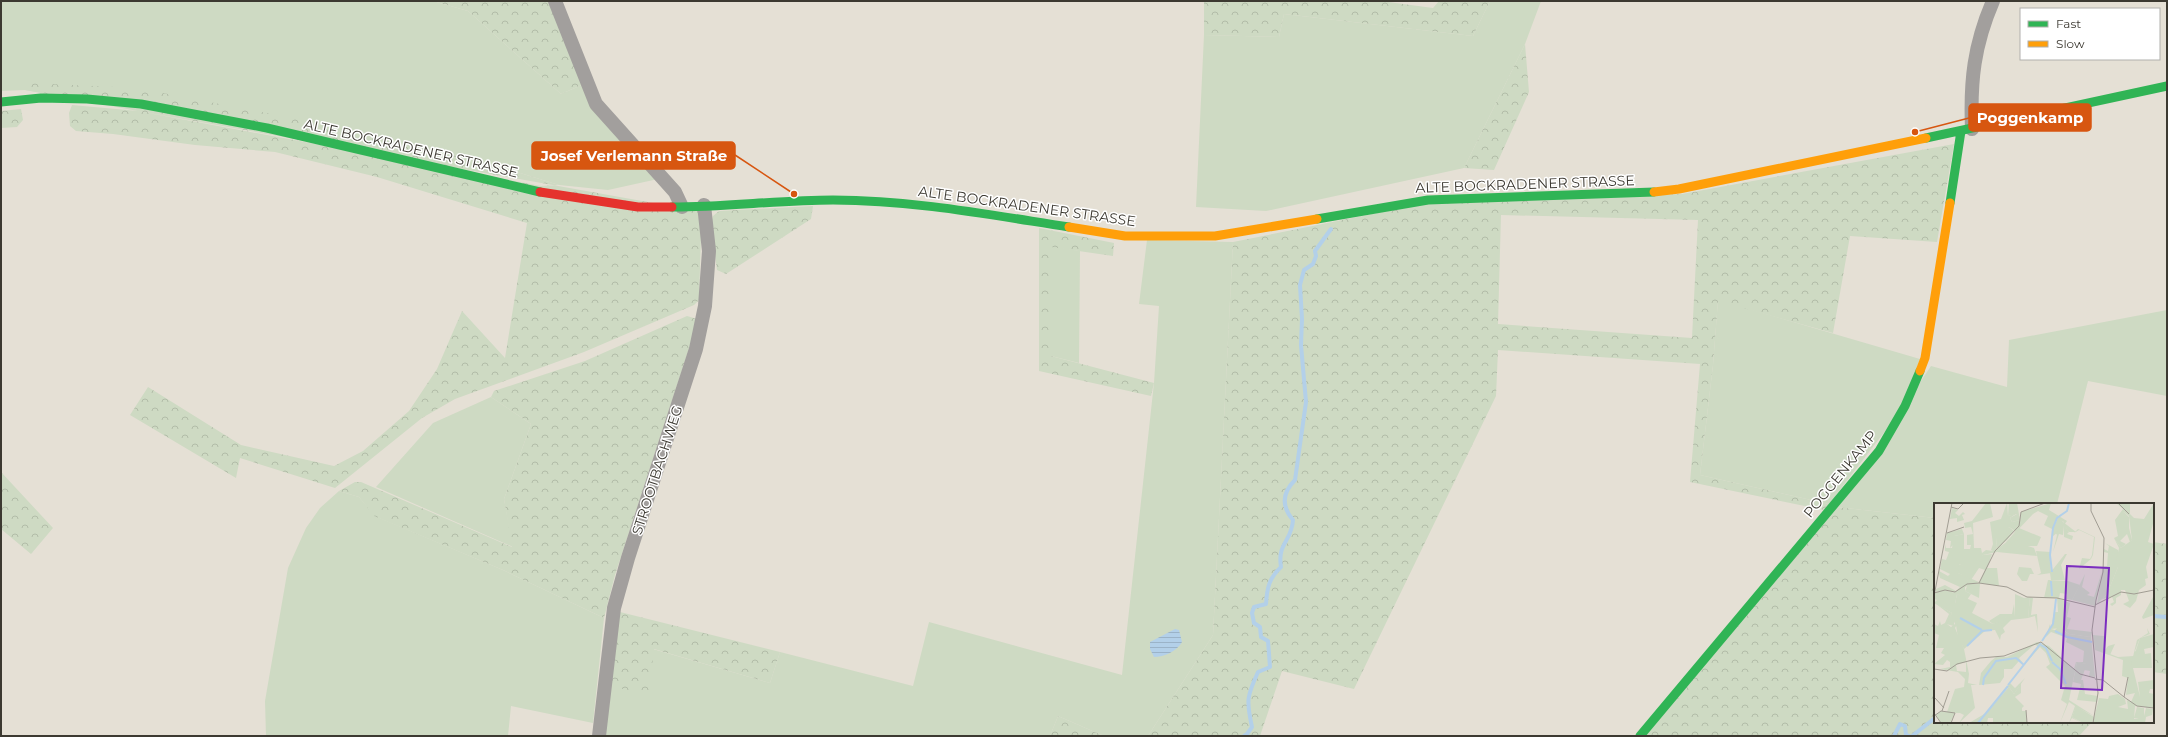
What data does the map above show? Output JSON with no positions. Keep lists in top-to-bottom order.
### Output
{
  "streets": {
    "street": ["ALTE BOCKRADENER STRASSE", "STROOTBACHWEG", "POGGENKAMP"]
  },
  "crossings": [
    ["ALTE BOCKRADENER STRASSE", "STROOTBACHWEG"],
    ["ALTE BOCKRADENER STRASSE", "POGGENKAMP"]
  ],
  "places": ["Poggenkamp", "Josef Verlemann Straße"],
  "legend": ["Fast", "Slow"]
}
